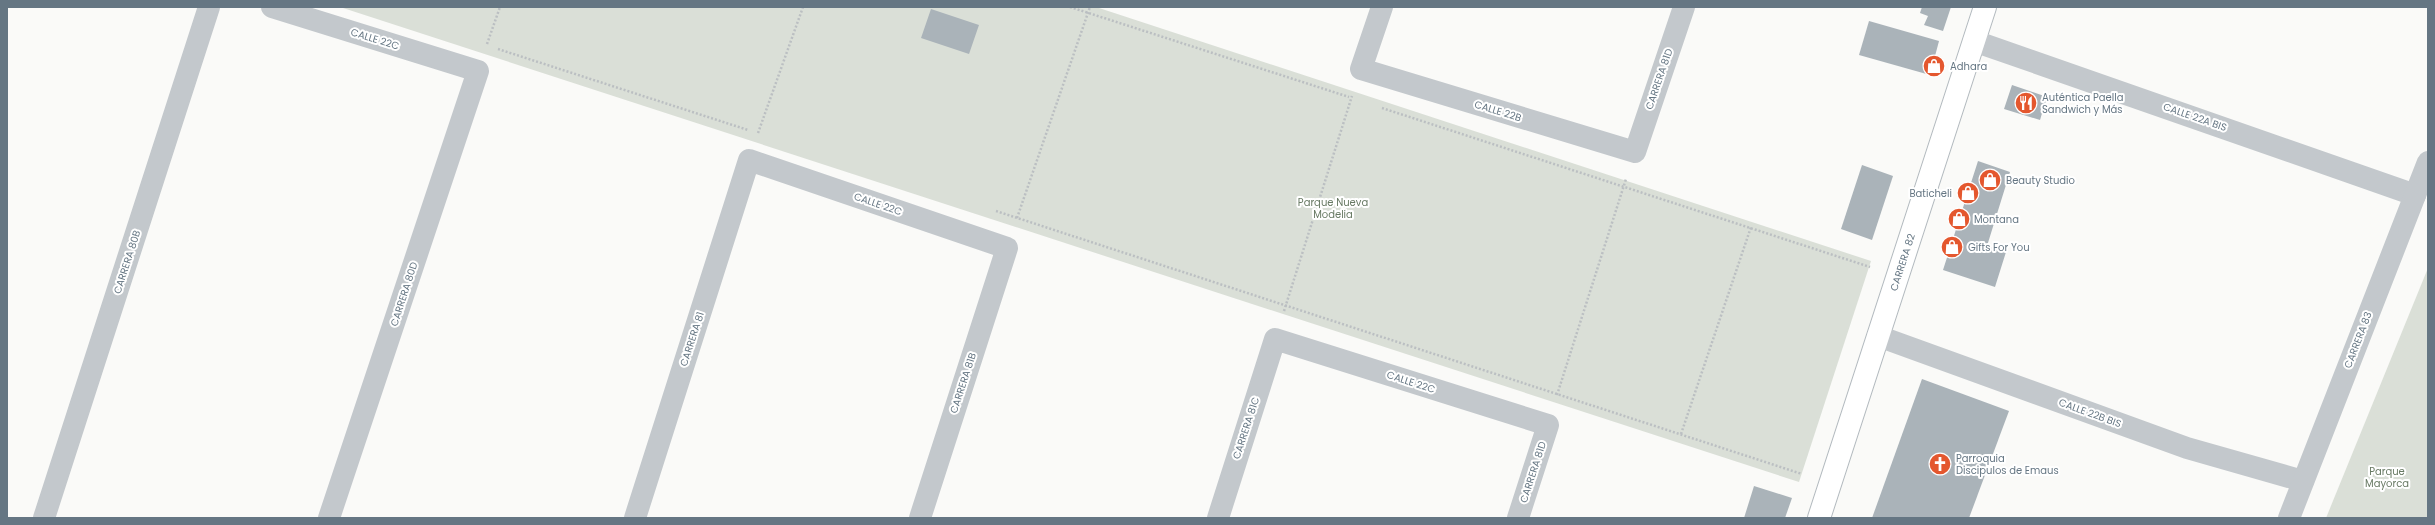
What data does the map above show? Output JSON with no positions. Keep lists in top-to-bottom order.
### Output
{
  "streets": {
    "street": [
      "CALLE 22C",
      "CARRERA 81D",
      "CALLE 22B",
      "CALLE 22A BIS",
      "CARRERA 80B",
      "CARRERA 82",
      "CARRERA 80D",
      "CARRERA 81",
      "CARRERA 83",
      "CARRERA 81B",
      "CALLE 22B BIS",
      "CARRERA 81C"
    ]
  },
  "crossings": [
    ["CALLE 22C", "CARRERA 81D"],
    ["CALLE 22C", "CARRERA 80D"],
    ["CALLE 22C", "CARRERA 81"],
    ["CALLE 22C", "CARRERA 81B"],
    ["CALLE 22C", "CARRERA 81C"],
    ["CARRERA 81D", "CALLE 22B"],
    ["CALLE 22A BIS", "CARRERA 82"],
    ["CALLE 22A BIS", "CARRERA 83"],
    ["CARRERA 82", "CALLE 22B BIS"],
    ["CARRERA 83", "CALLE 22B BIS"]
  ],
  "parks": ["Parque Nueva Modelia", "Parque Mayorca"],
  "places": {
    "shop": [
      "Adhara",
      "Beauty Studio",
      "Baticheli",
      "Montana",
      "Gifts For You"
    ],
    "restaurant": ["Auténtica Paella Sandwich y Más"],
    "church": ["Parroquia Discipulos de Emaus"]
  }
}
